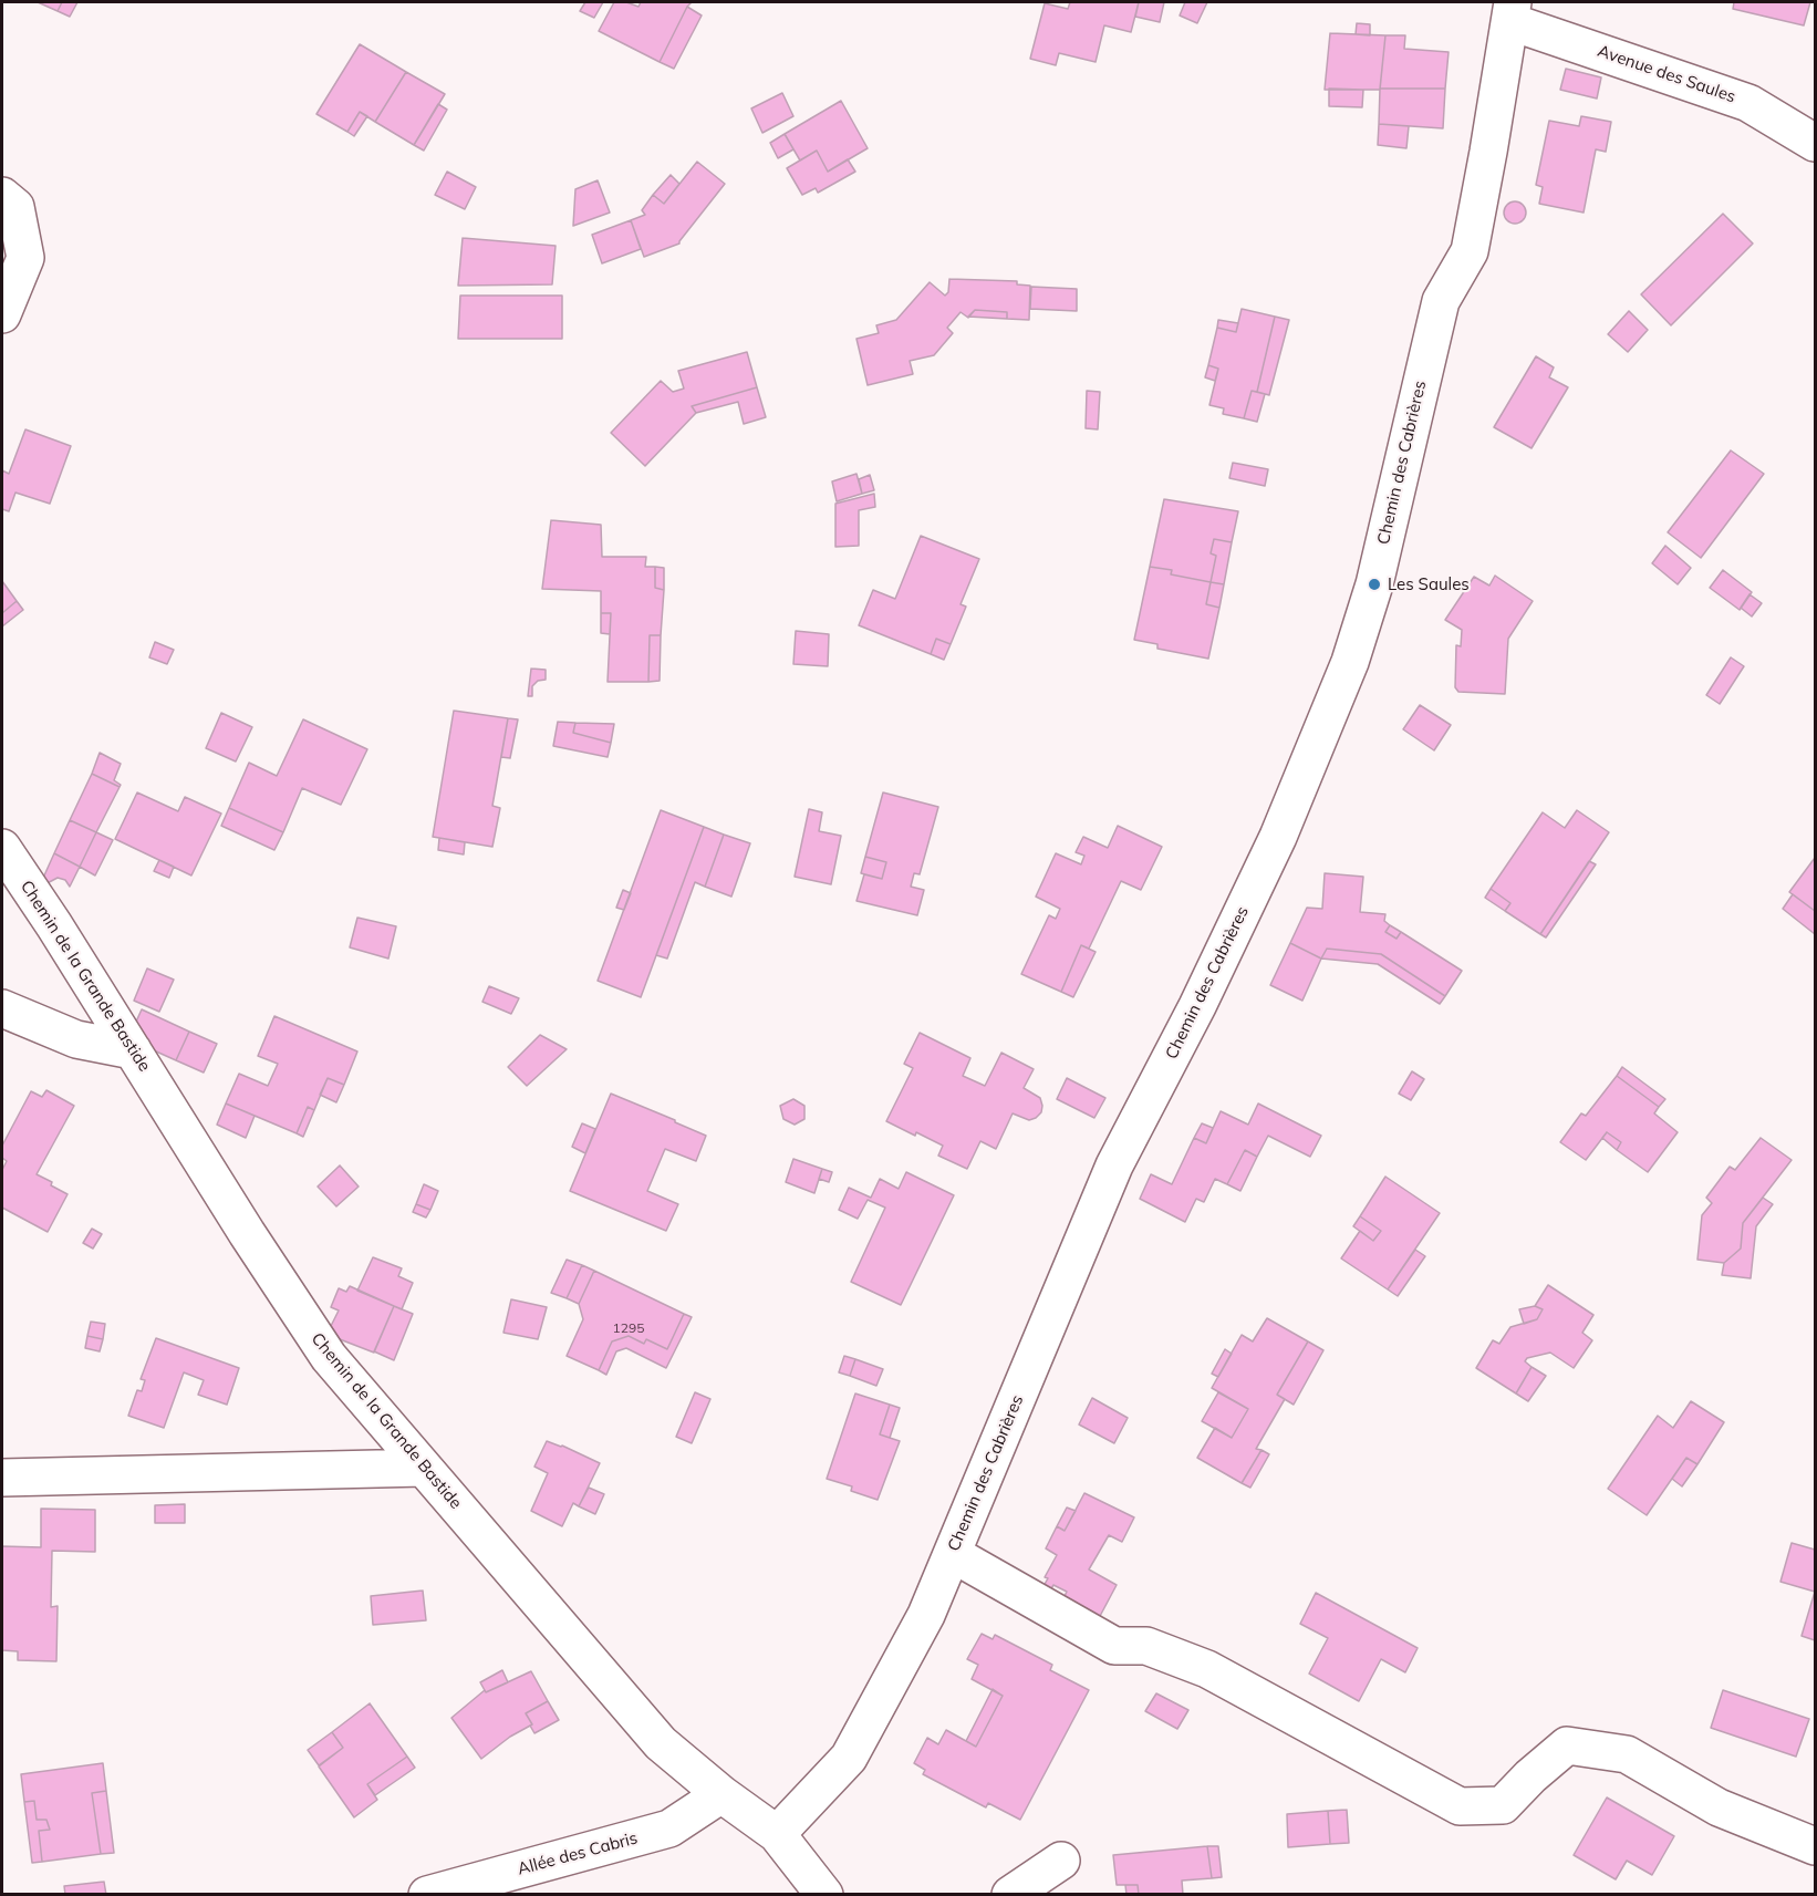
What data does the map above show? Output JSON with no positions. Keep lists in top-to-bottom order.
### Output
{
  "streets": {
    "street": [
      "Avenue des Saules",
      "Chemin des Cabrières",
      "Chemin de la Grande Bastide",
      "Allée des Cabris"
    ]
  },
  "crossings": [
    ["Avenue des Saules", "Chemin des Cabrières"],
    ["Chemin des Cabrières", "Chemin de la Grande Bastide"],
    ["Chemin de la Grande Bastide", "Allée des Cabris"]
  ],
  "places": ["Les Saules"],
  "house_numbers": ["1295"]
}
